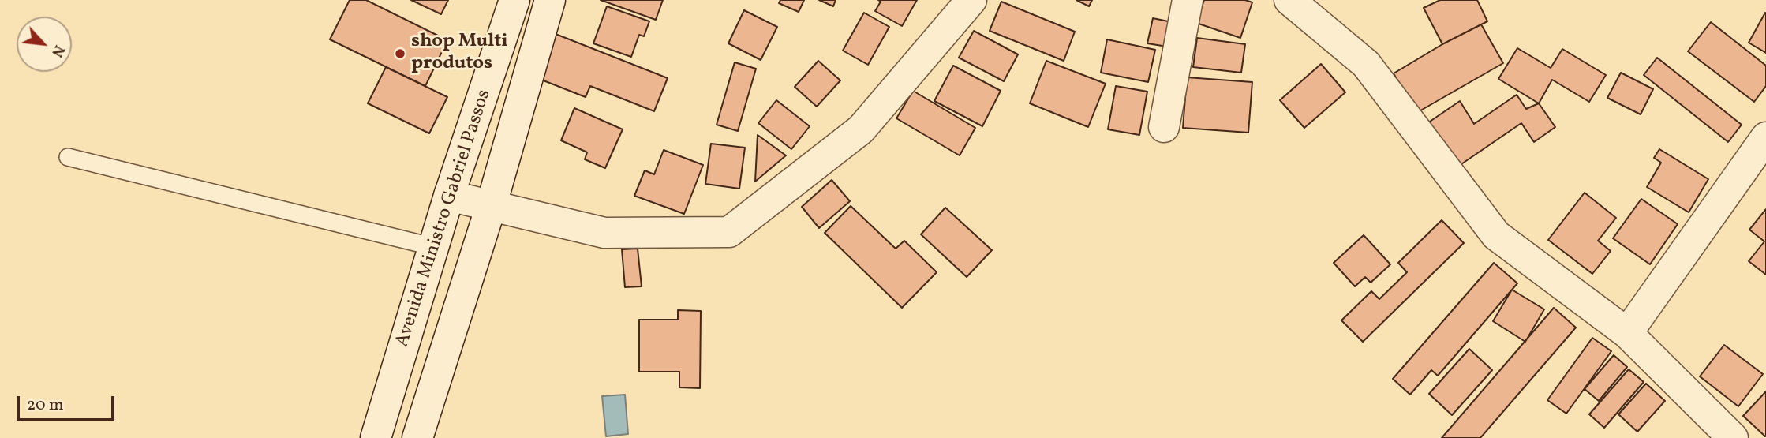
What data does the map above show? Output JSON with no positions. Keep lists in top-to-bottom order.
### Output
{
  "streets": {
    "street": ["Avenida Ministro Gabriel Passos"]
  },
  "places": ["shop Multi produtos"],
  "scale_bar": "20 m",
  "north": "bottom right"
}
